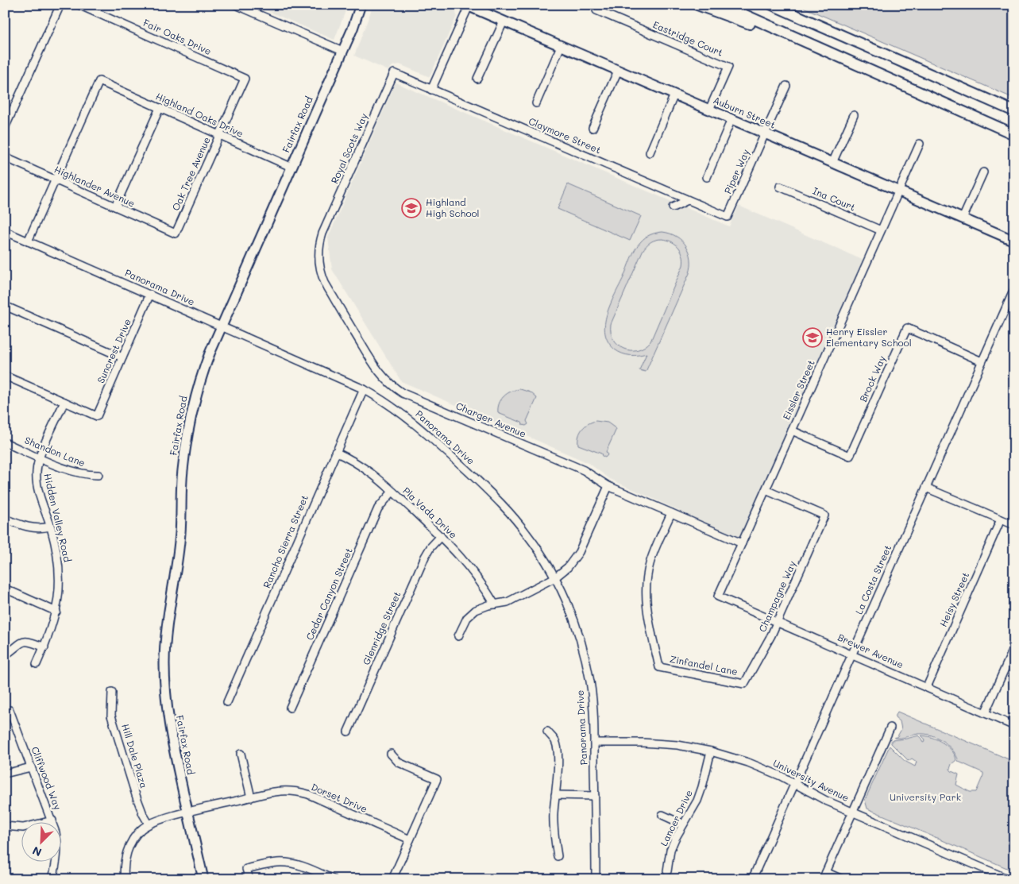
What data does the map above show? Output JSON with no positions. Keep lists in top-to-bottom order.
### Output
{
  "streets": {
    "main road": ["Auburn Street", "Fairfax Road"],
    "street": [
      "Fair Oaks Drive",
      "Eastridge Court",
      "Highland Oaks Drive",
      "Claymore Street",
      "Royal Scots Way",
      "Piper Way",
      "Oak Tree Avenue",
      "Highlander Avenue",
      "Ina Court",
      "Panorama Drive",
      "Suncrest Drive",
      "Brock Way",
      "Eissler Street",
      "Charger Avenue",
      "Shandon Lane",
      "Pla Vada Drive",
      "Hidden Valley Road",
      "Rancho Sierra Street",
      "La Costa Street",
      "Cedar Canyon Street",
      "Champagne Way",
      "Heisy Street",
      "Glenridge Street",
      "Brewer Avenue",
      "Zinfandel Lane",
      "Hill Dale Plaza",
      "Cliffwood Way",
      "University Avenue",
      "Dorset Drive",
      "Lancer Drive"
    ]
  },
  "crossings": [
    ["Fair Oaks Drive", "Oak Tree Avenue"],
    ["Eastridge Court", "Auburn Street"],
    ["Auburn Street", "Piper Way"],
    ["Auburn Street", "Eissler Street"],
    ["Highland Oaks Drive", "Fairfax Road"],
    ["Highland Oaks Drive", "Oak Tree Avenue"],
    ["Highland Oaks Drive", "Highlander Avenue"],
    ["Fairfax Road", "Panorama Drive"],
    ["Fairfax Road", "Dorset Drive"],
    ["Claymore Street", "Royal Scots Way"],
    ["Claymore Street", "Piper Way"],
    ["Royal Scots Way", "Charger Avenue"],
    ["Oak Tree Avenue", "Highlander Avenue"],
    ["Ina Court", "Eissler Street"],
    ["Panorama Drive", "Suncrest Drive"],
    ["Panorama Drive", "Rancho Sierra Street"],
    ["Panorama Drive", "University Avenue"],
    ["Suncrest Drive", "Hidden Valley Road"],
    ["Brock Way", "Eissler Street"],
    ["Brock Way", "La Costa Street"],
    ["Eissler Street", "Charger Avenue"],
    ["Eissler Street", "Champagne Way"],
    ["Eissler Street", "Brewer Avenue"],
    ["Charger Avenue", "Zinfandel Lane"],
    ["Shandon Lane", "Hidden Valley Road"],
    ["Pla Vada Drive", "Rancho Sierra Street"],
    ["Pla Vada Drive", "Cedar Canyon Street"],
    ["Pla Vada Drive", "Glenridge Street"],
    ["La Costa Street", "Brewer Avenue"],
    ["La Costa Street", "University Avenue"],
    ["Champagne Way", "Brewer Avenue"],
    ["Champagne Way", "Zinfandel Lane"],
    ["Heisy Street", "Brewer Avenue"],
    ["Hill Dale Plaza", "Dorset Drive"],
    ["University Avenue", "Lancer Drive"]
  ],
  "parks": ["University Park"],
  "places": {
    "school or university": ["Highland High School", "Henry Eissler Elementary School"]
  },
  "north": "bottom left"
}
